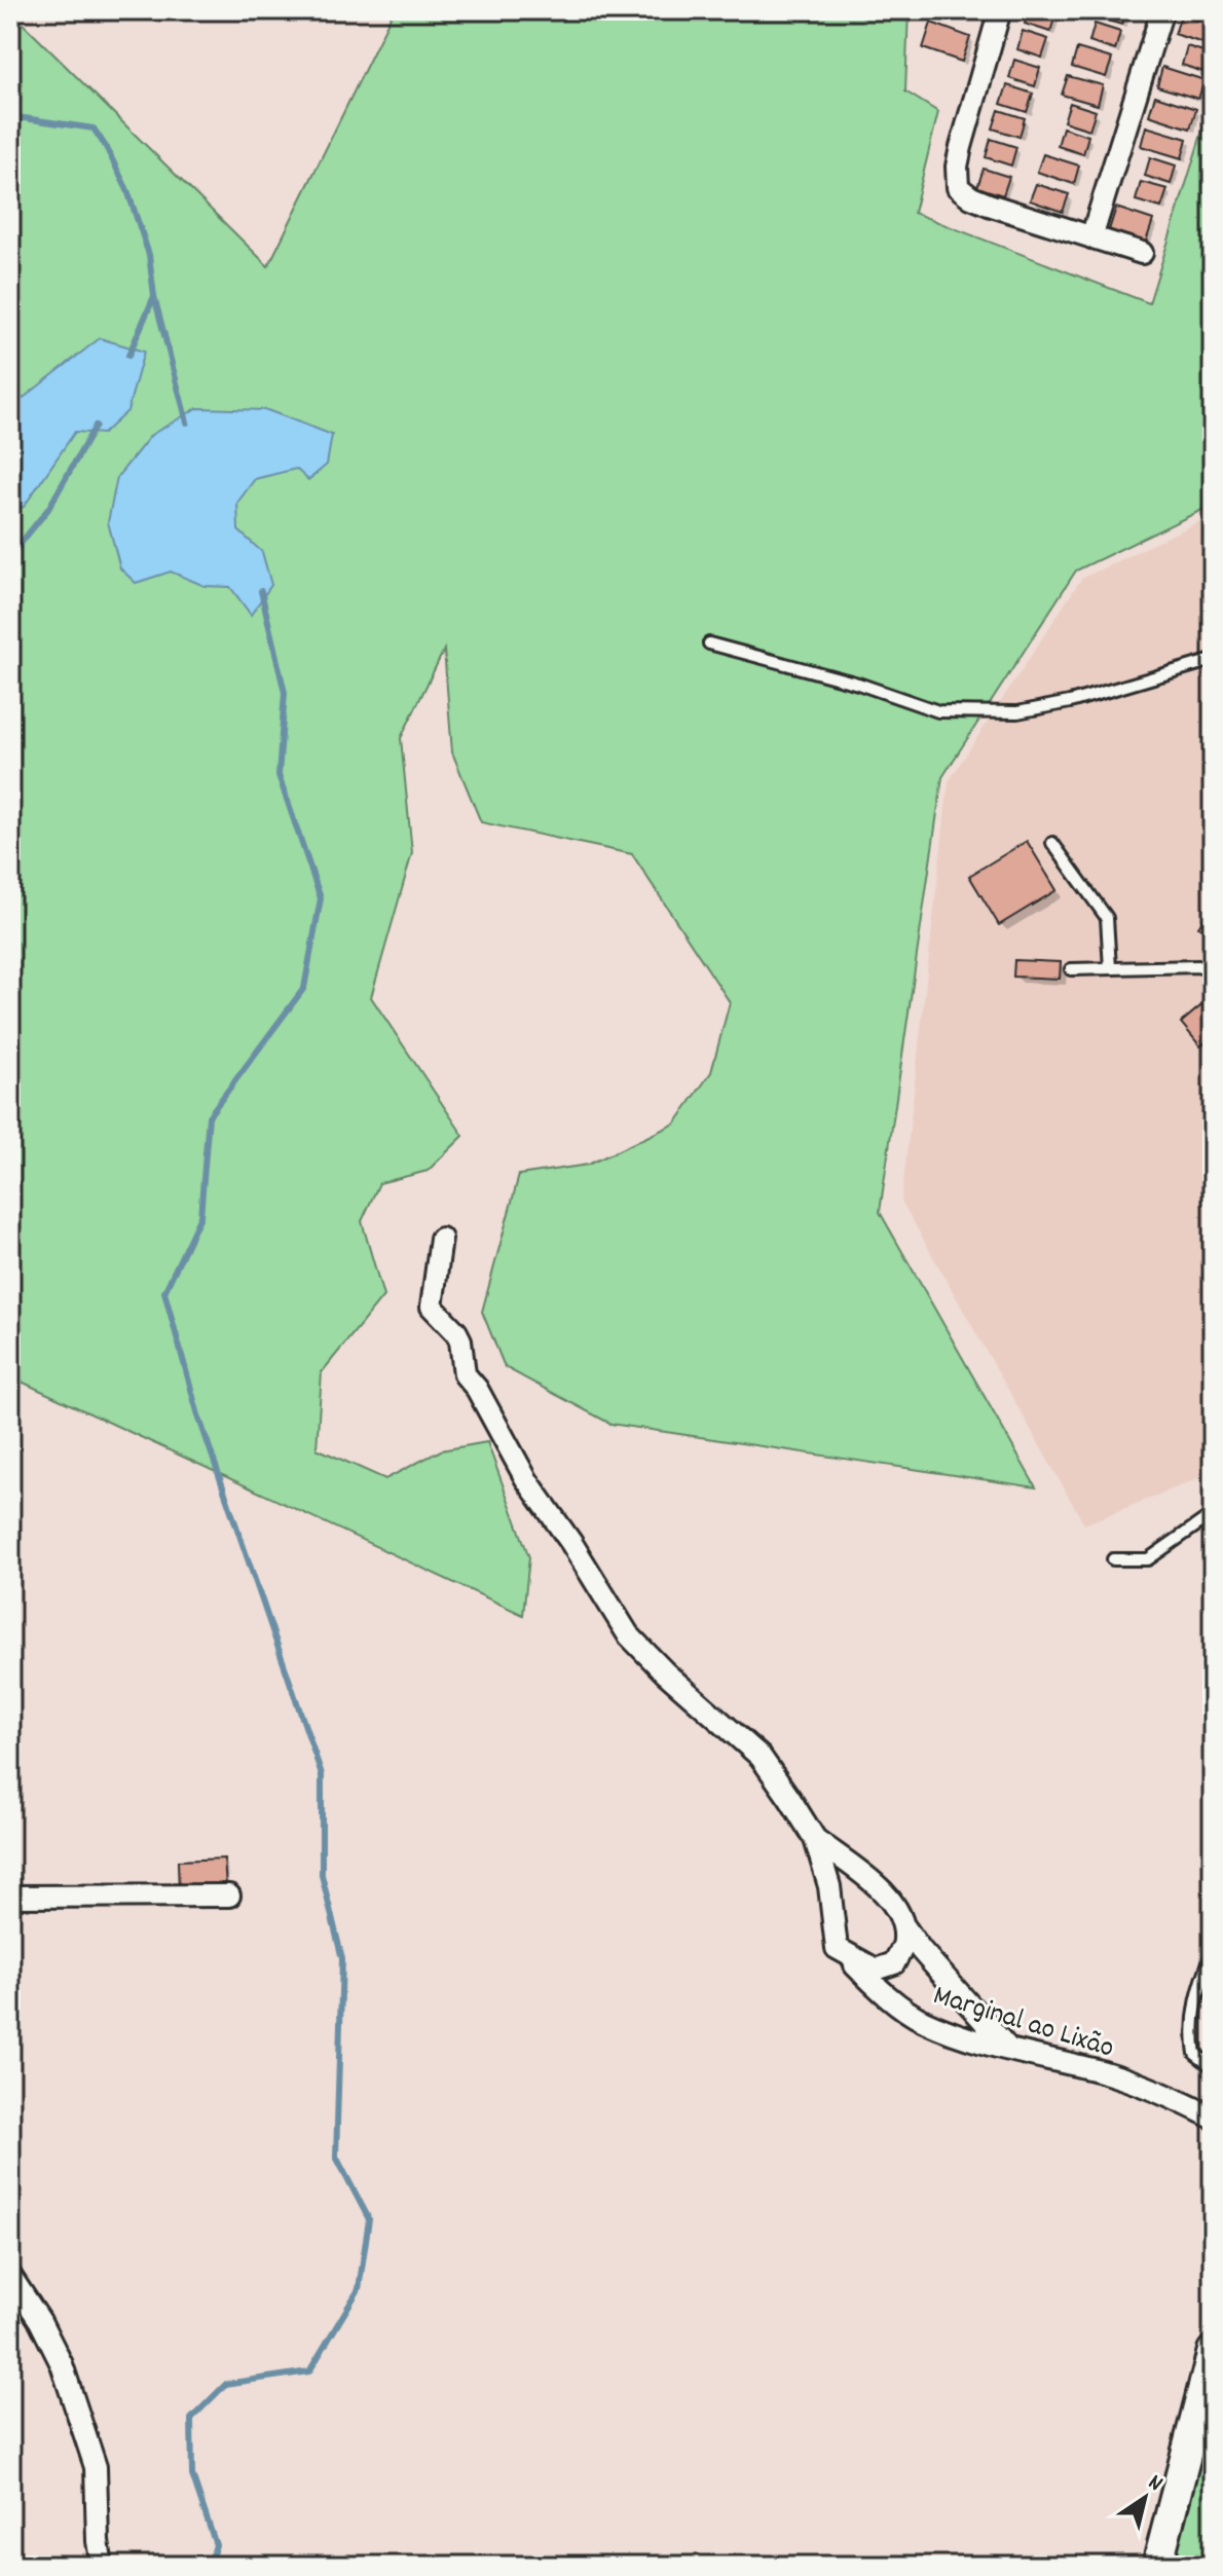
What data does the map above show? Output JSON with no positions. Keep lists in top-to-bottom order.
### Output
{
  "streets": {
    "street": ["Marginal ao Lixão"]
  },
  "north": "top right"
}
